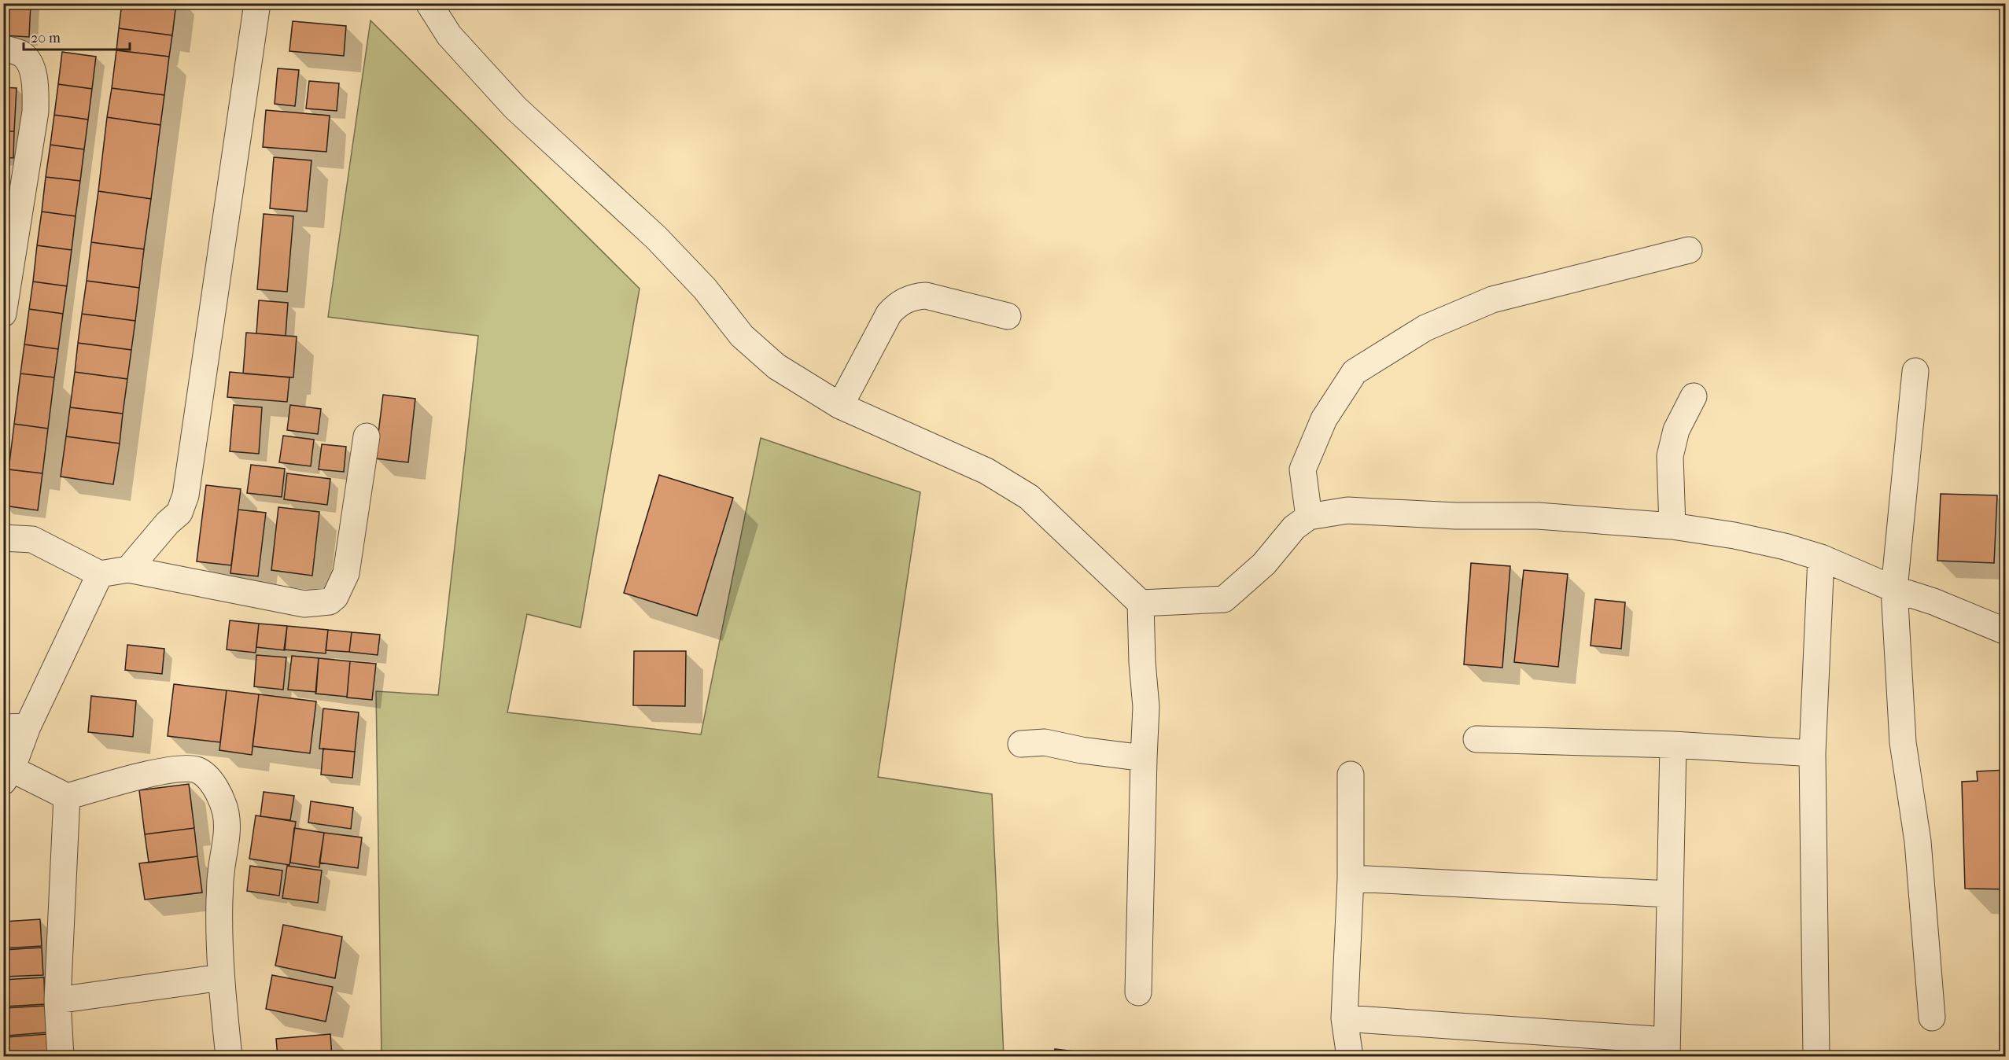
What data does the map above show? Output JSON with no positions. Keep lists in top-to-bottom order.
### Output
{
  "scale_bar": "20 m"
}
